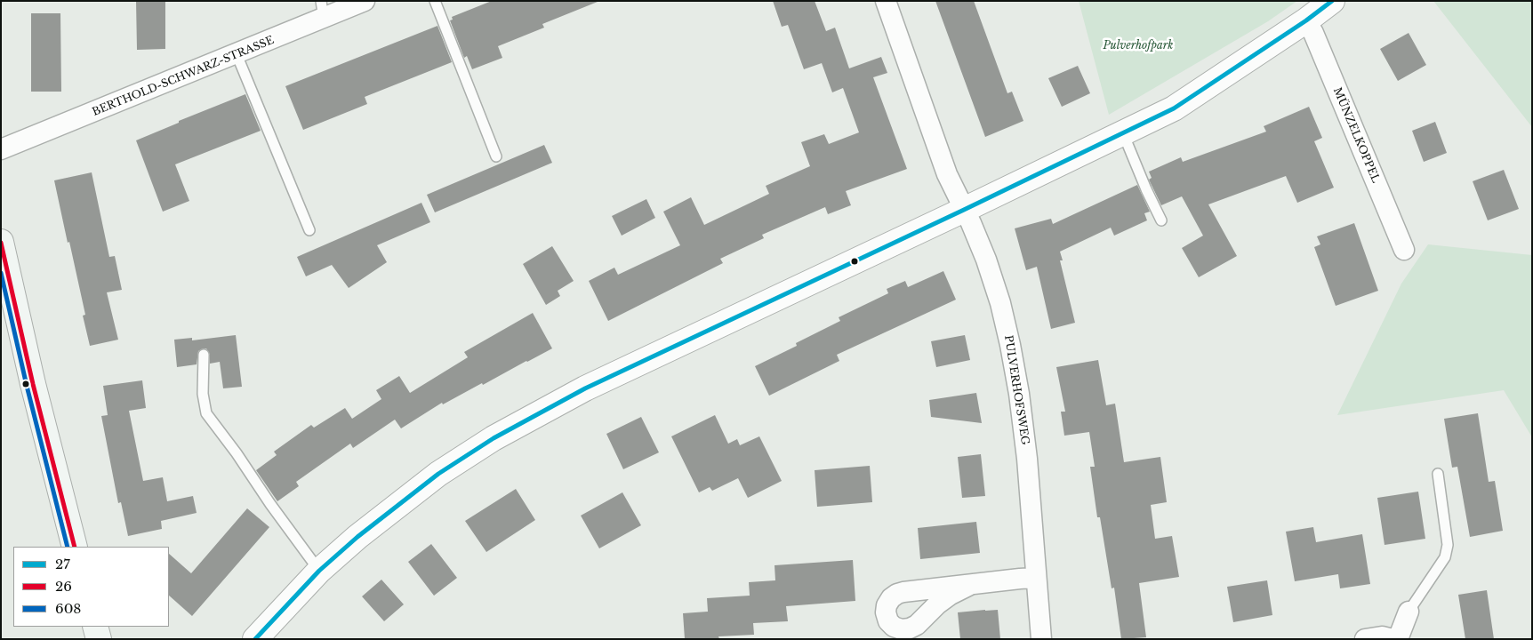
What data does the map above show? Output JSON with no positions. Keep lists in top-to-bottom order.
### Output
{
  "streets": {
    "street": ["BERTHOLD-SCHWARZ-STRASSE", "MÜNZELKOPPEL", "PULVERHOFSWEG"]
  },
  "parks": ["Pulverhofpark"],
  "lines": ["transit line 27", "transit line 26", "transit line 608"],
  "legend": ["27", "26", "608"]
}
